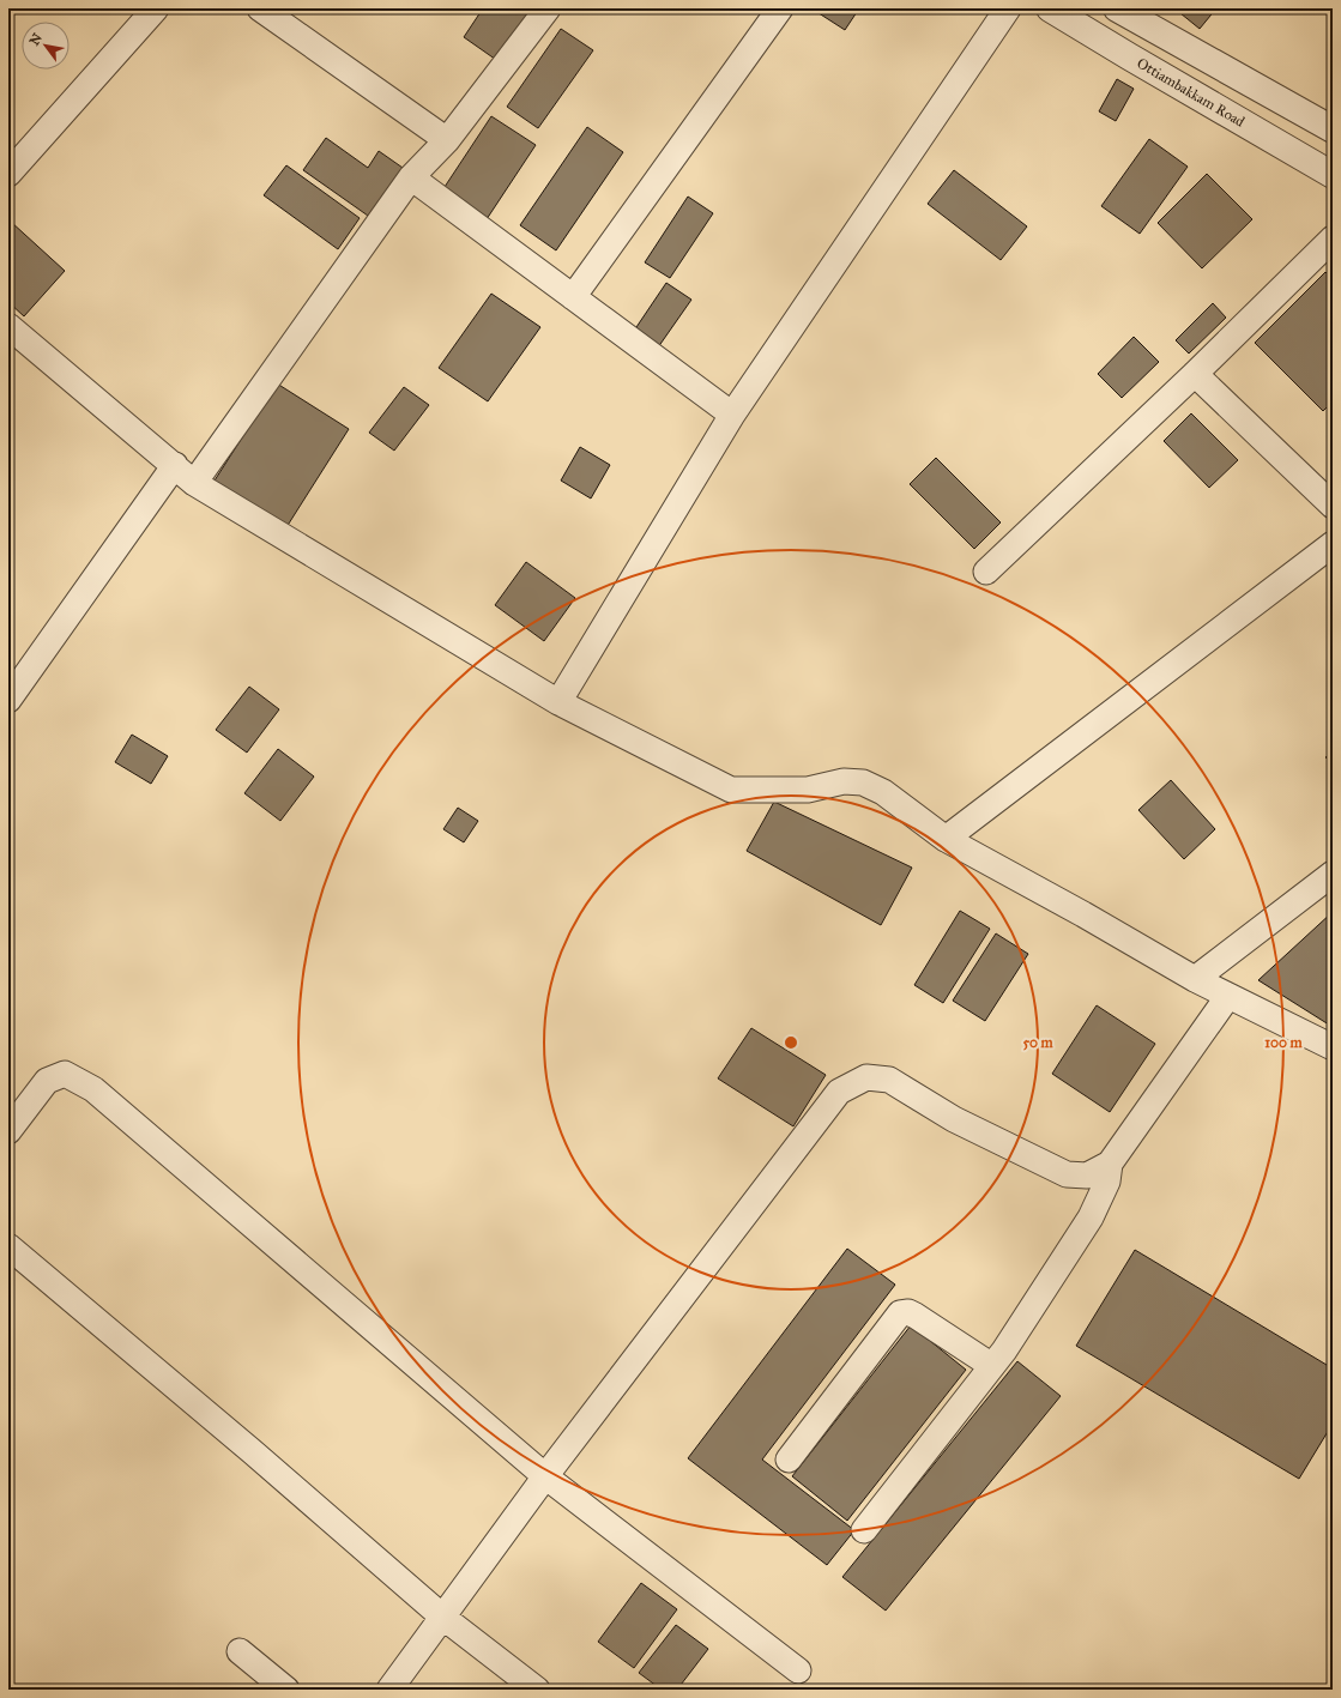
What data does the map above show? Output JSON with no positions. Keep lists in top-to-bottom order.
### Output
{
  "streets": {
    "street": ["Ottiambakkam Road"]
  },
  "north": "top left",
  "rings": ["50 m", "100 m"]
}
